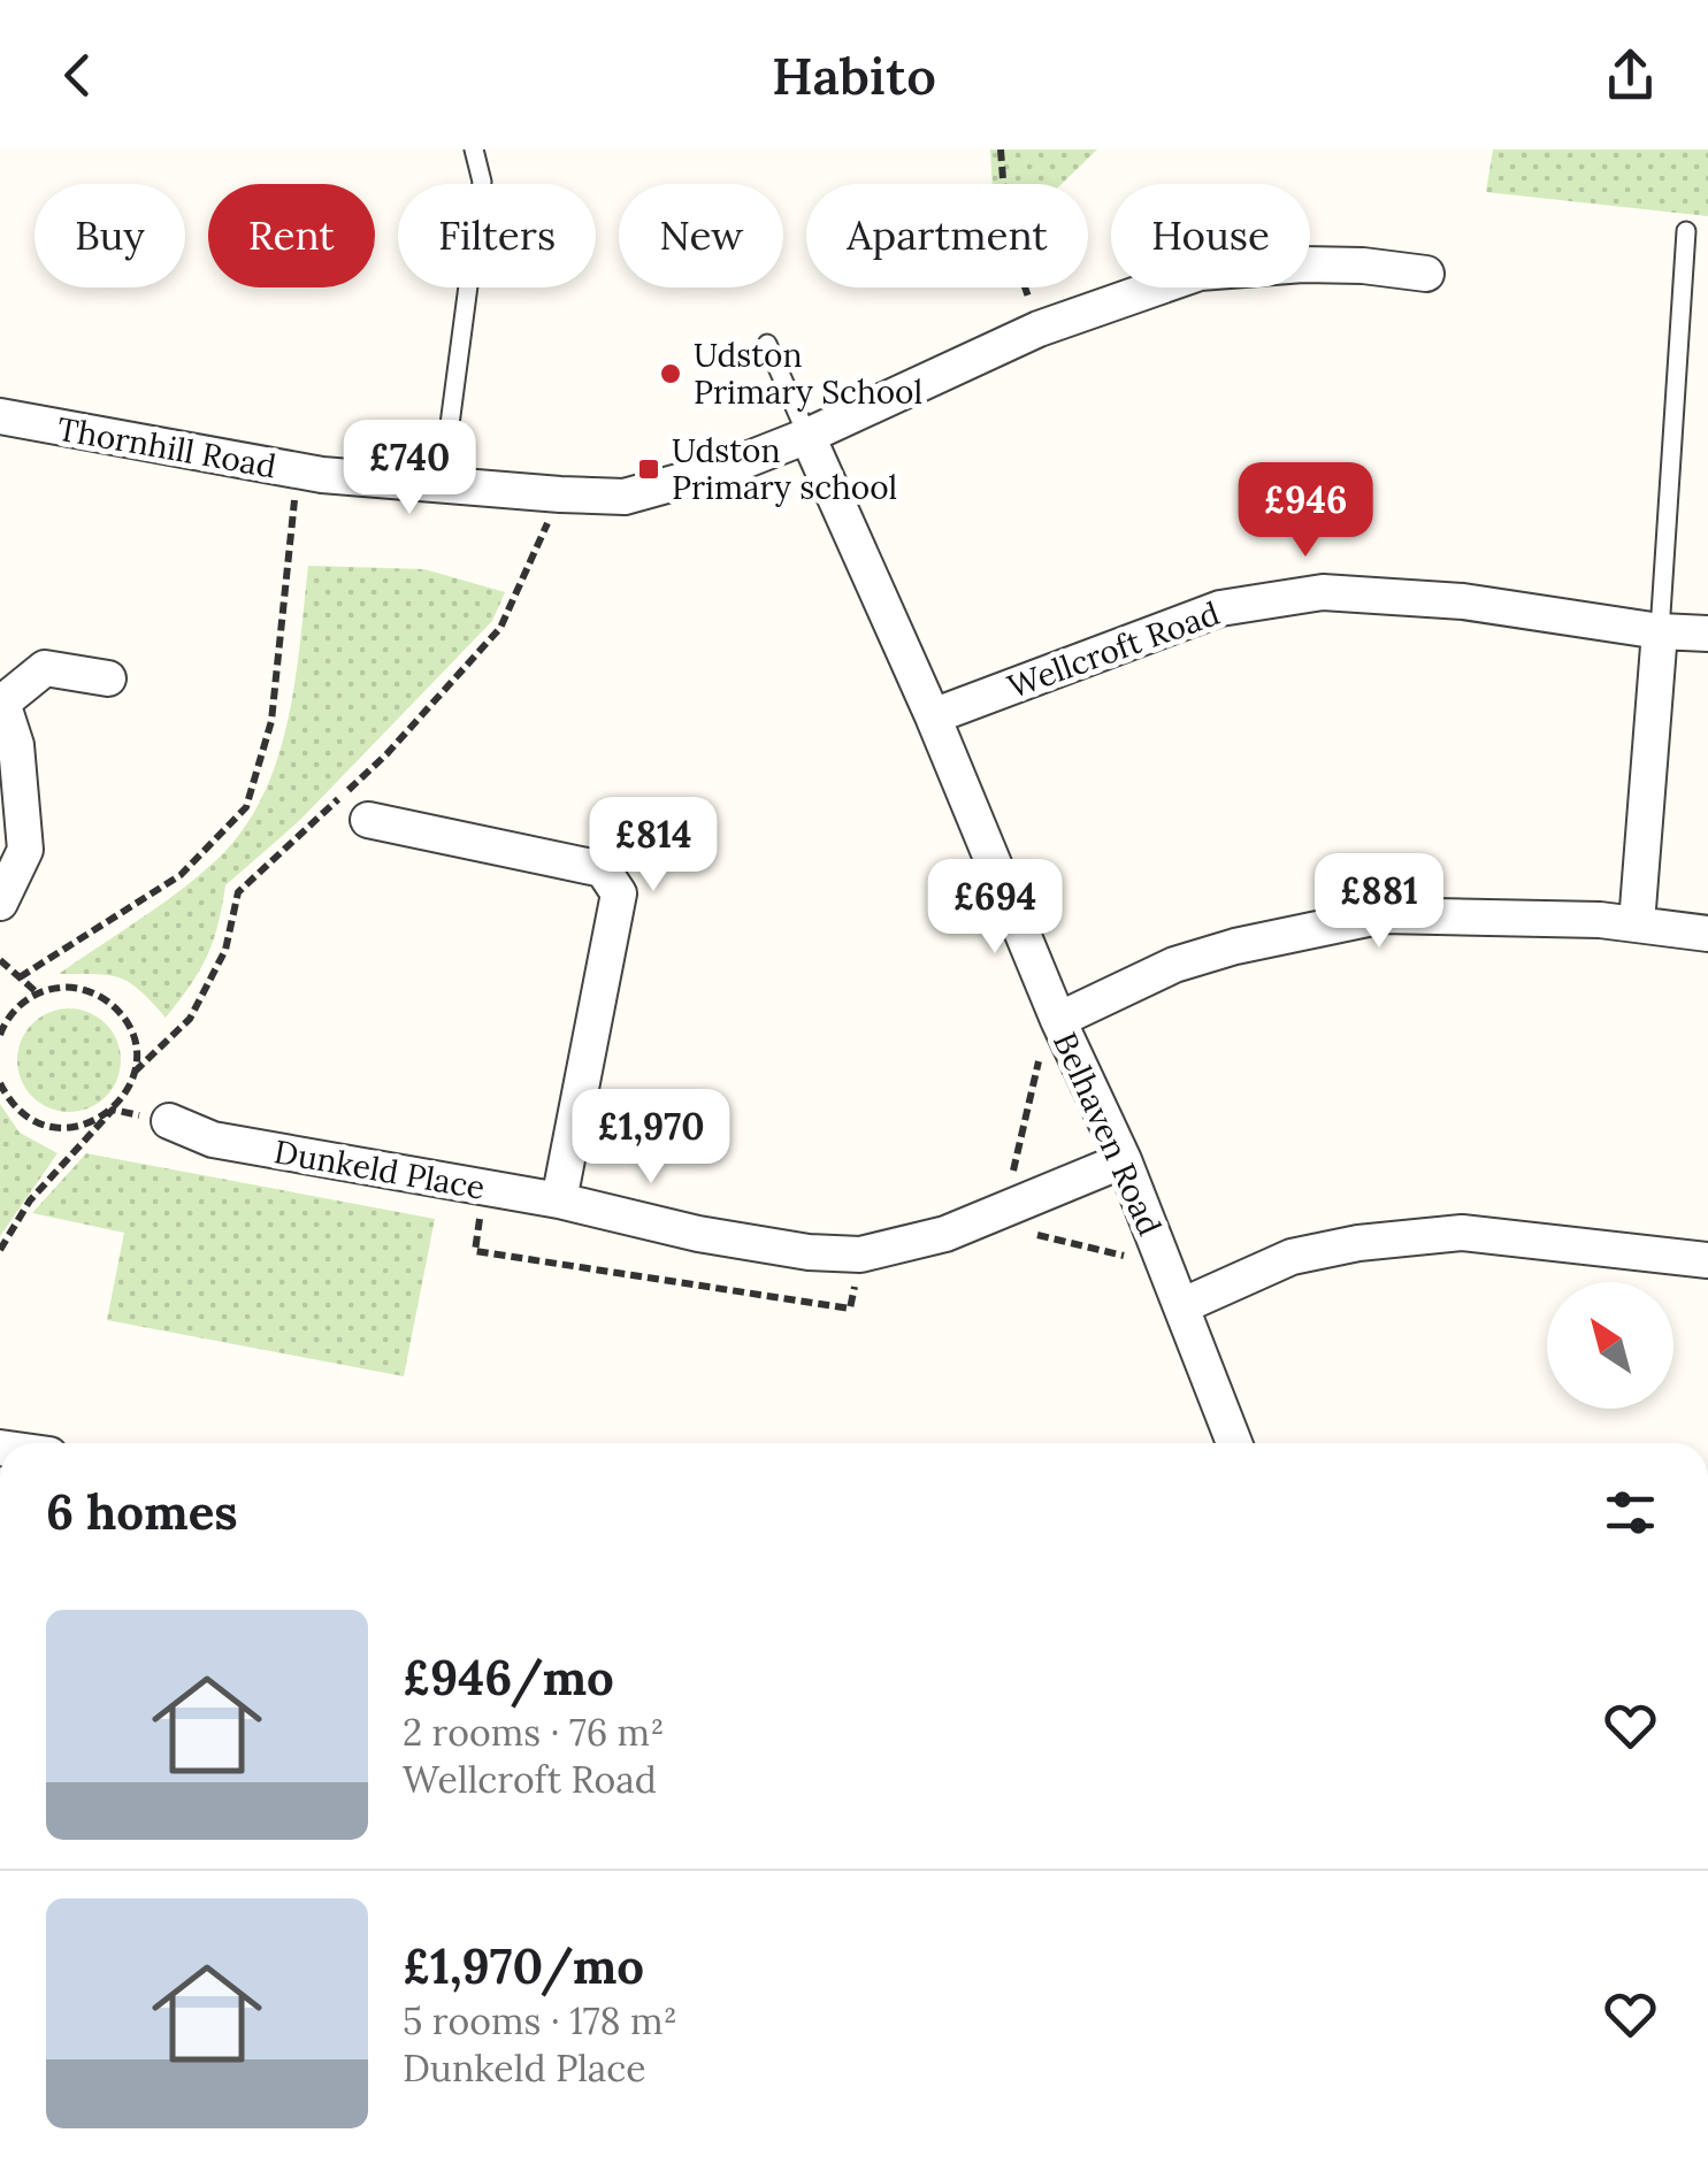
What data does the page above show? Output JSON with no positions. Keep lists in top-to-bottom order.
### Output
{
  "streets": {
    "street": [
      "Thornhill Road",
      "Wellcroft Road",
      "Belhaven Road",
      "Dunkeld Place"
    ]
  },
  "crossings": [
    ["Thornhill Road", "Belhaven Road"],
    ["Wellcroft Road", "Belhaven Road"],
    ["Belhaven Road", "Dunkeld Place"]
  ],
  "places": {
    "other": ["Udston Primary School"],
    "transit": ["Udston Primary school"]
  },
  "north": "top left",
  "page": {
    "header": "Habito",
    "chip": [
      "Buy",
      "Rent",
      "Filters",
      "New",
      "Apartment",
      "House"
    ],
    "price": [
      "£740",
      "£946",
      "£814",
      "£881",
      "£694",
      "£1,970"
    ],
    "heading": "6 homes",
    "list": [
      {
        "name": "£946/mo",
        "note": "2 rooms · 76 m² · Wellcroft Road"
      },
      {
        "name": "£1,970/mo",
        "note": "5 rooms · 178 m² · Dunkeld Place"
      }
    ]
  }
}
